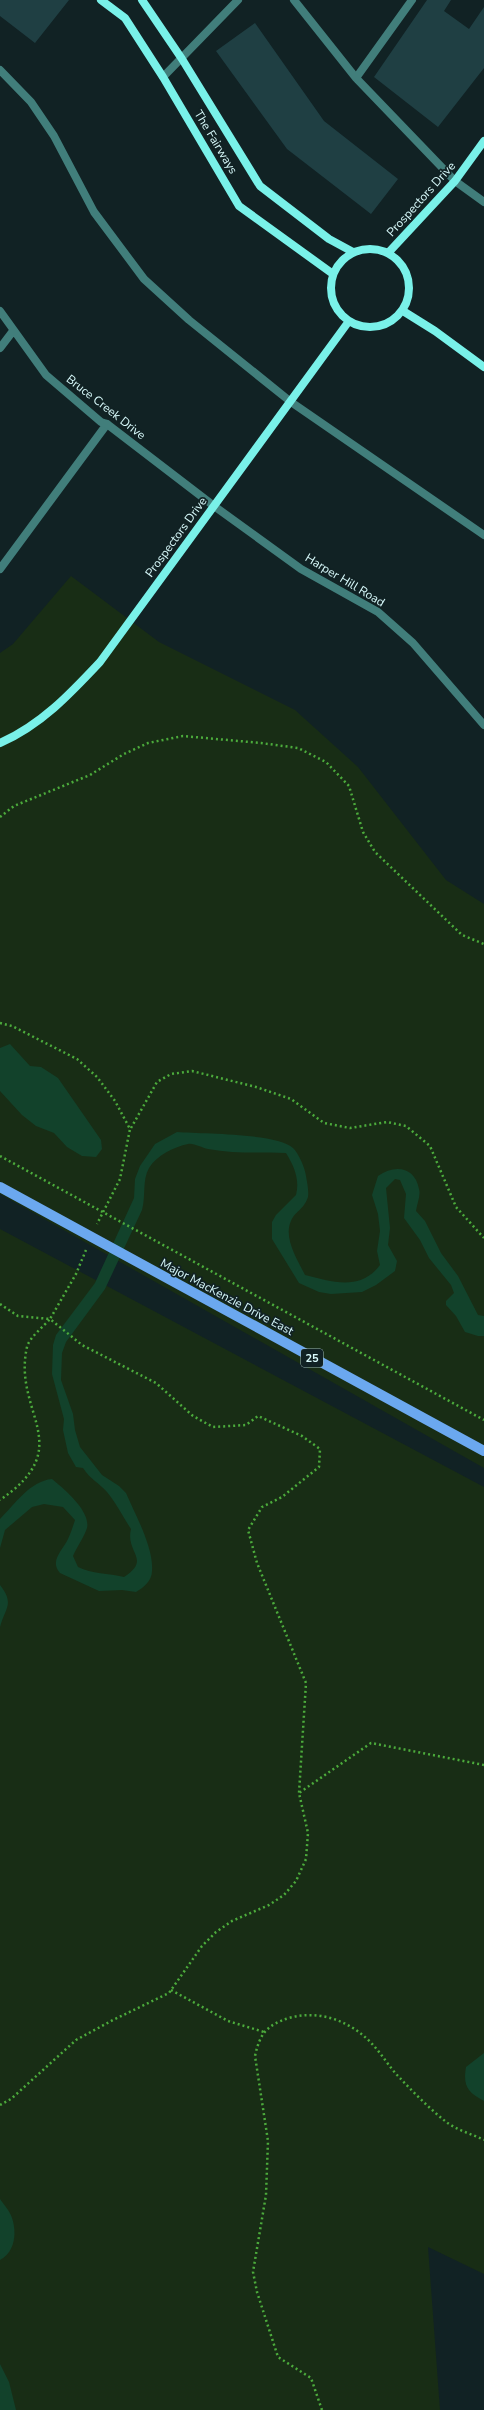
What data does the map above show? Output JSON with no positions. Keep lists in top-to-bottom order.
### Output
{
  "streets": {
    "main road": ["Major MacKenzie Drive East", "25"],
    "street": [
      "The Fairways",
      "Prospectors Drive",
      "Bruce Creek Drive",
      "Harper Hill Road"
    ]
  },
  "crossings": [
    ["The Fairways", "Prospectors Drive"],
    ["Prospectors Drive", "Bruce Creek Drive"],
    ["Prospectors Drive", "Harper Hill Road"],
    ["Bruce Creek Drive", "Harper Hill Road"]
  ]
}
